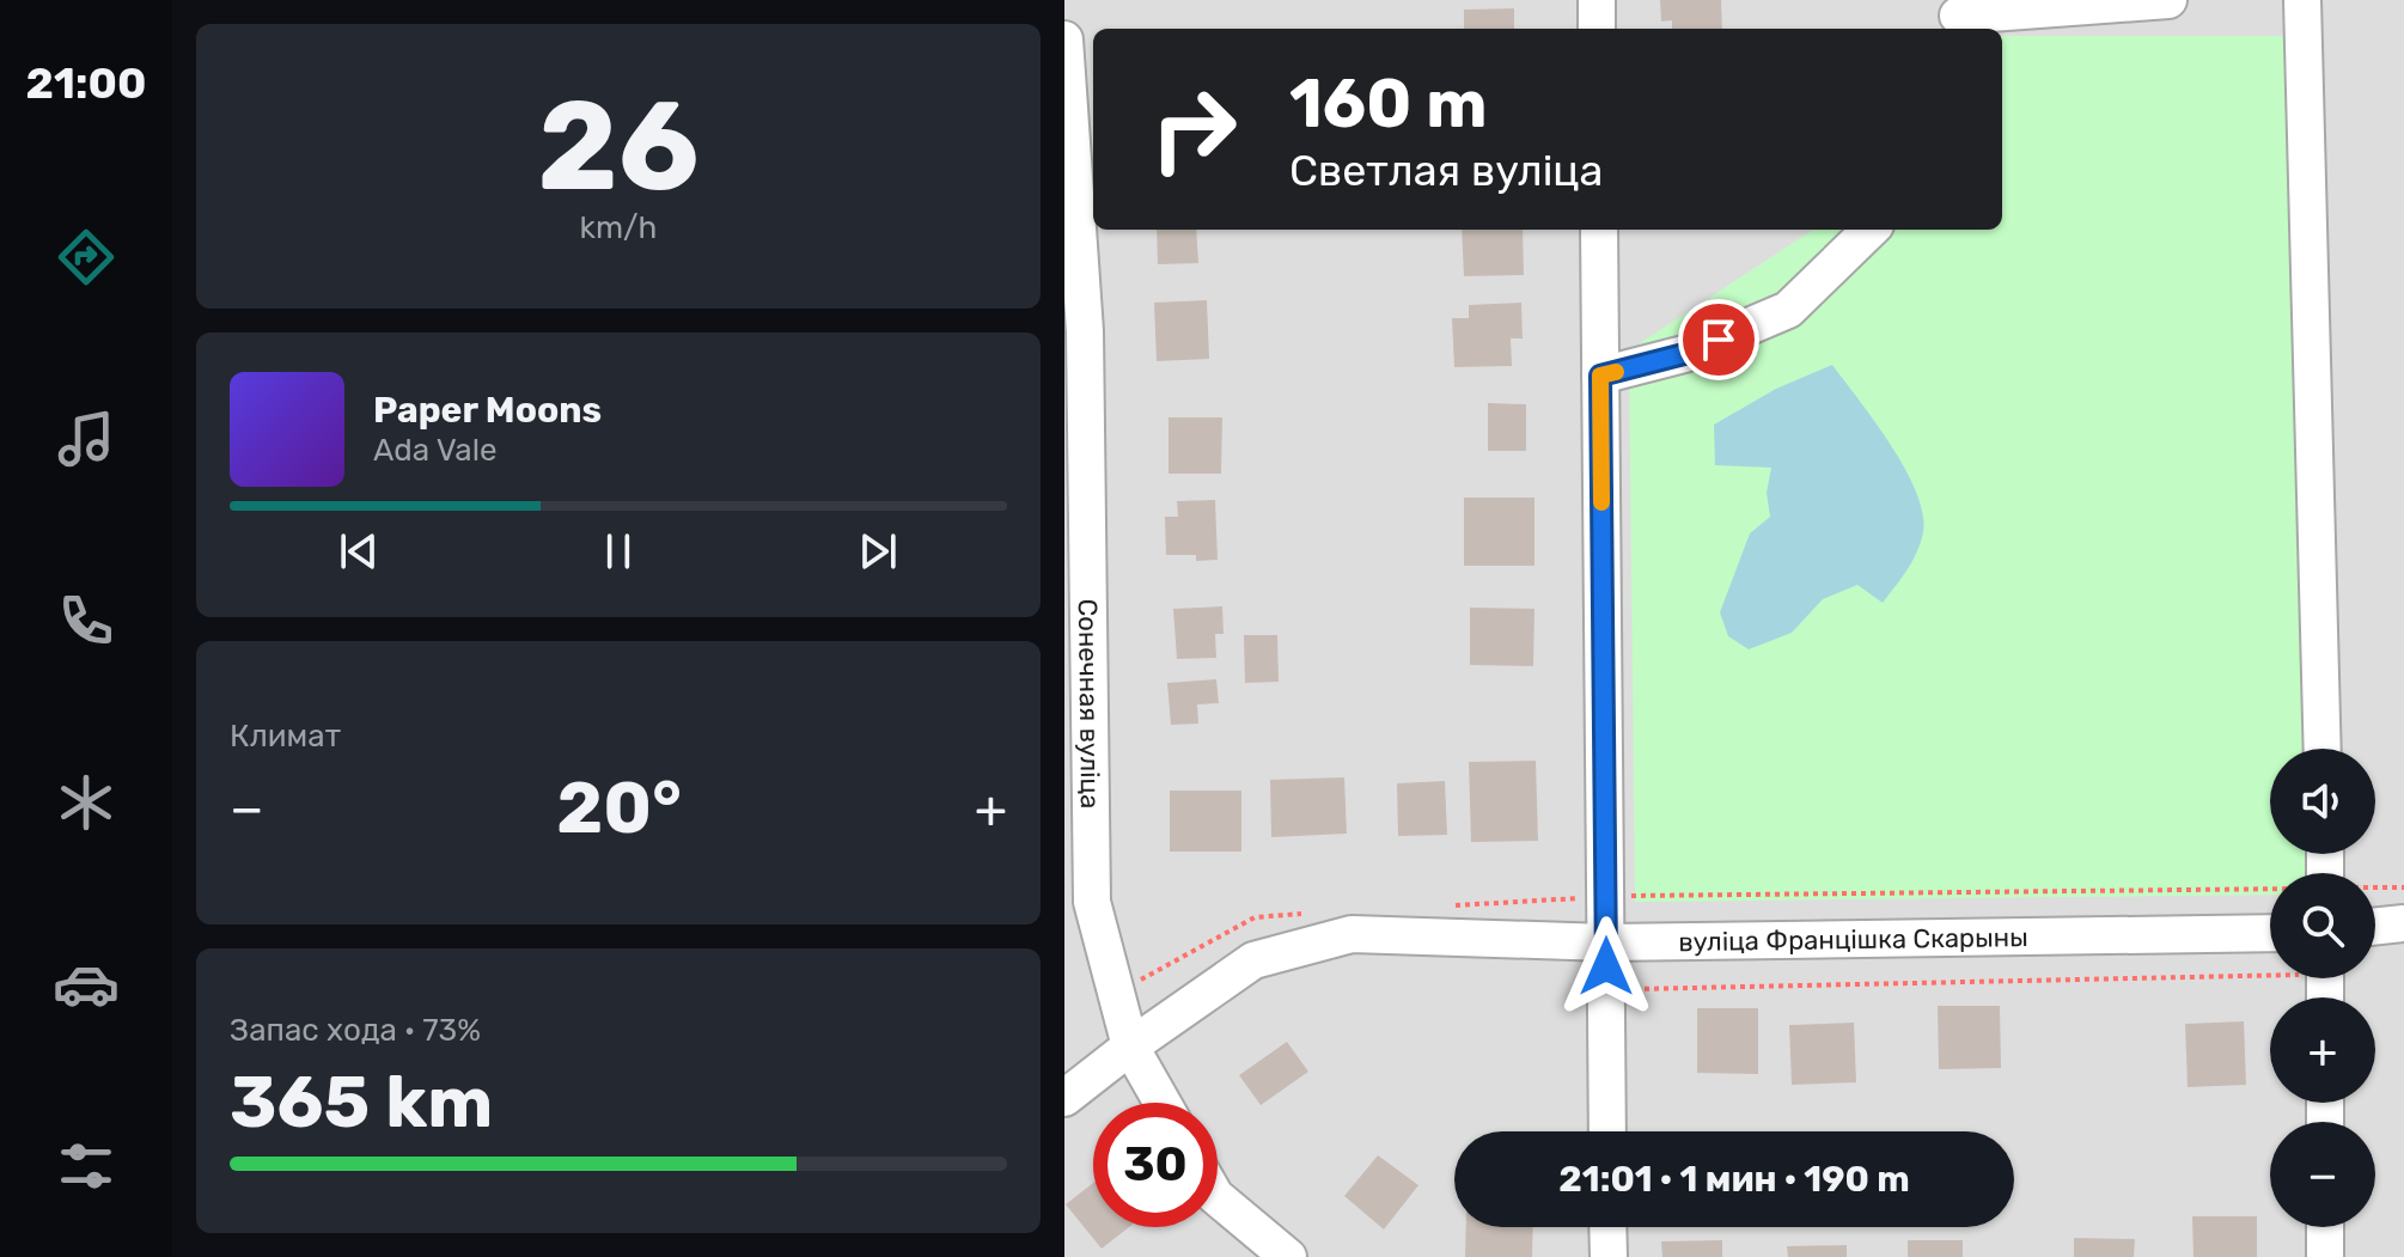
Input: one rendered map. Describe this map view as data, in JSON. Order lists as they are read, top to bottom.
{
  "streets": {
    "street": ["Сонечная вуліца", "вуліца Францішка Скарыны"]
  },
  "crossings": [
    ["Сонечная вуліца", "вуліца Францішка Скарыны"]
  ],
  "page": {
    "tabs": "21:00",
    "tile": [
      ["26", "km/h"],
      "Климат",
      ["Запас хода · 73%", "365 km"]
    ],
    "turn": ["160 m", "Светлая вуліца"],
    "song": ["Paper Moons", "Ada Vale"],
    "map_buttons": ["+", "−"],
    "heat": ["−", "20°", "+"],
    "limit": "30",
    "trip": "21:01 · 1 мин · 190 m"
  }
}
